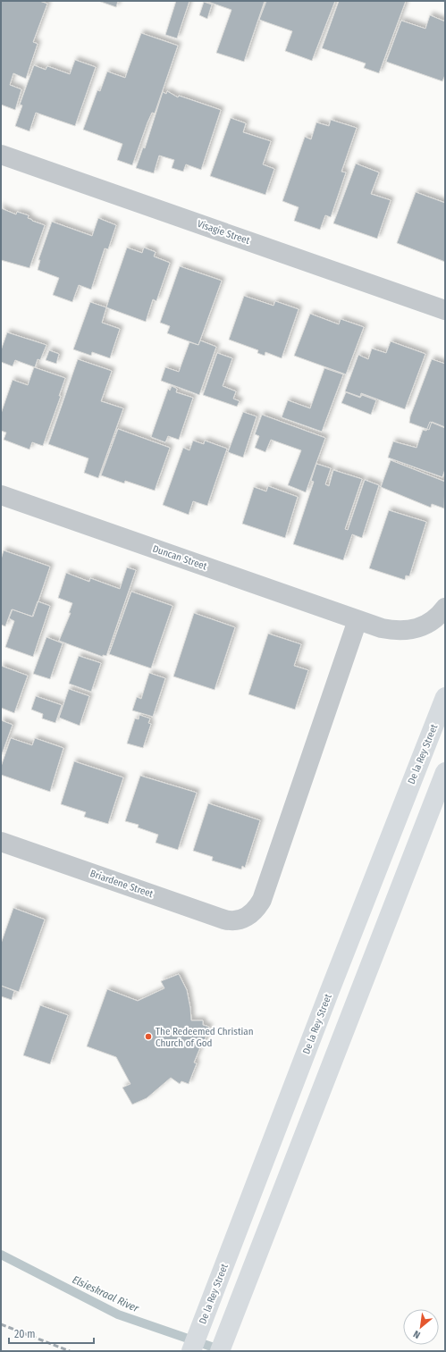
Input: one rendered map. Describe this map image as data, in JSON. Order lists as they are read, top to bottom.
{
  "streets": {
    "main road": ["De la Rey Street"],
    "street": ["Visagie Street", "Duncan Street", "Briardene Street"]
  },
  "crossings": [
    ["Duncan Street", "Briardene Street"]
  ],
  "water": ["Elsieskraal River"],
  "places": ["The Redeemed Christian Church of God"],
  "scale_bar": "20 m",
  "north": "bottom left"
}
